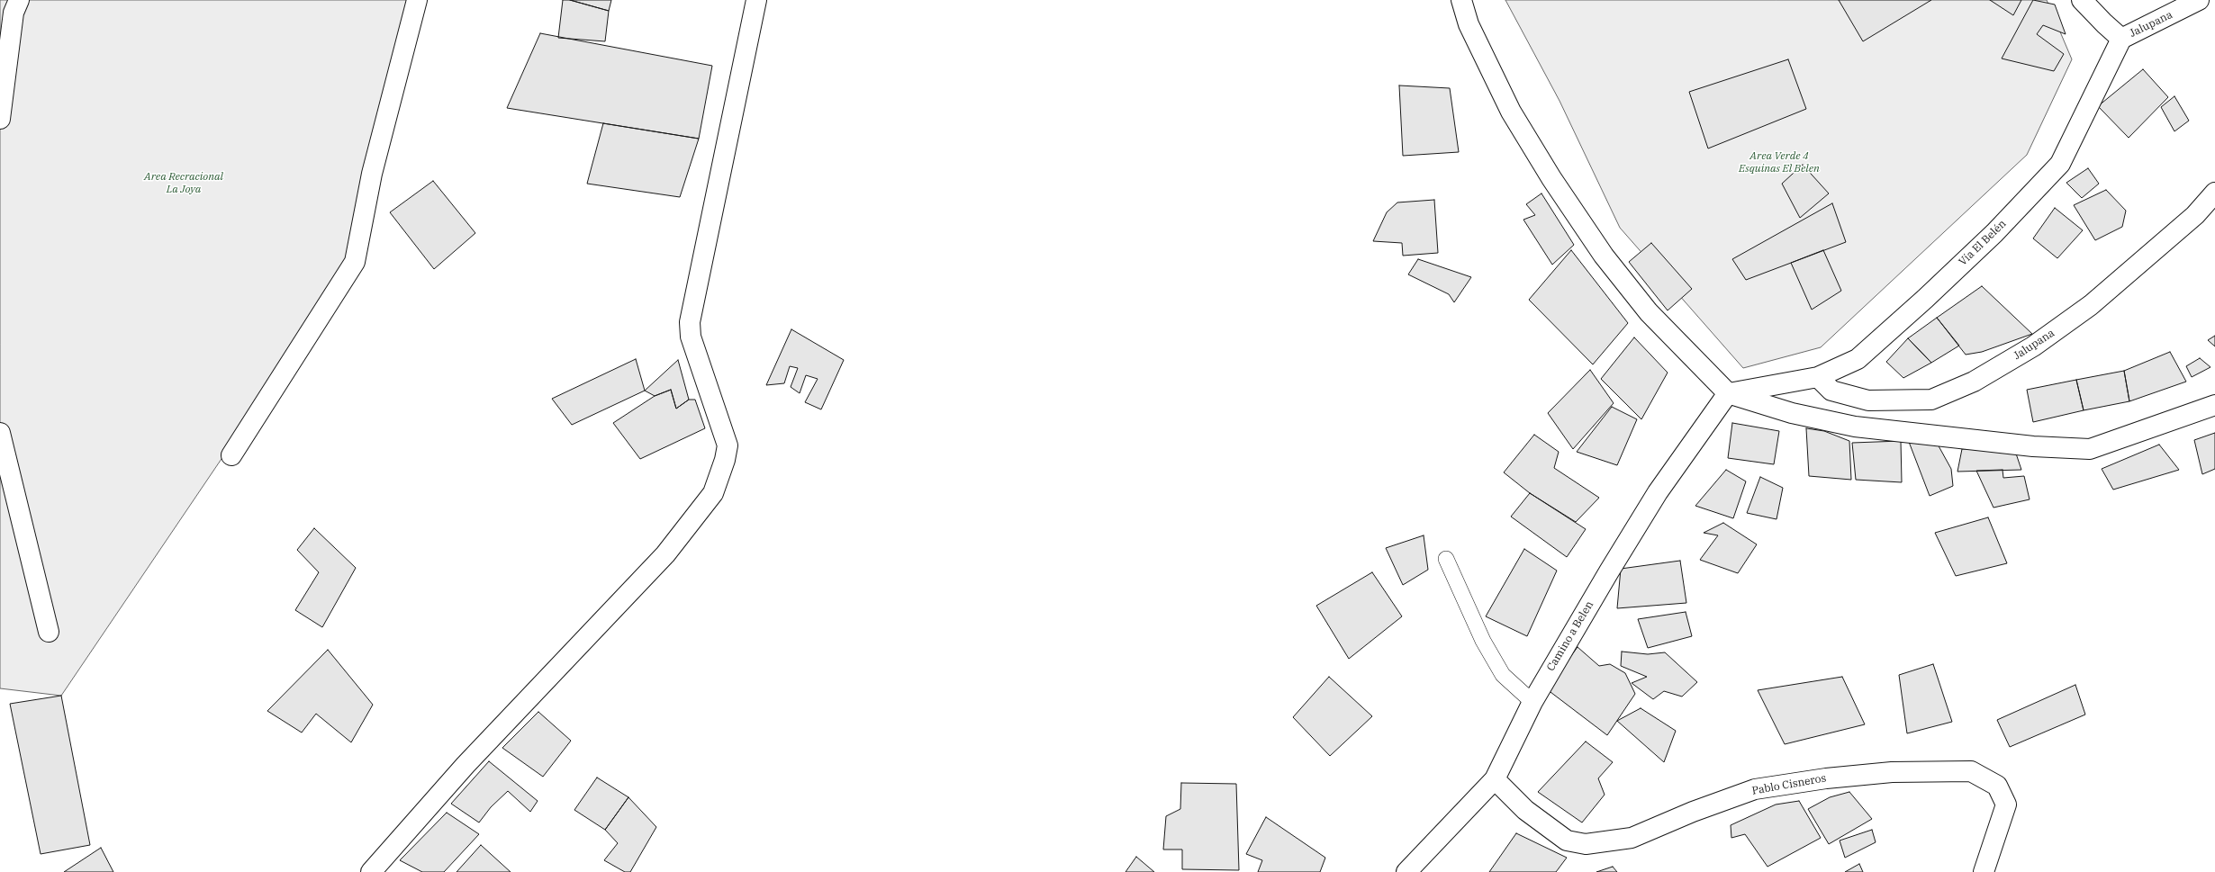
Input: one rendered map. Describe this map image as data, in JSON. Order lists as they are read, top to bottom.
{
  "streets": {
    "street": [
      "Jalupana",
      "Vía El Belén",
      "Camino a Belen",
      "Pablo Cisneros"
    ]
  },
  "crossings": [
    ["Jalupana", "Vía El Belén"],
    ["Vía El Belén", "Camino a Belen"],
    ["Camino a Belen", "Pablo Cisneros"]
  ],
  "parks": ["Area Verde 4 Esquinas El Belen", "Area Recracional La Joya"]
}
